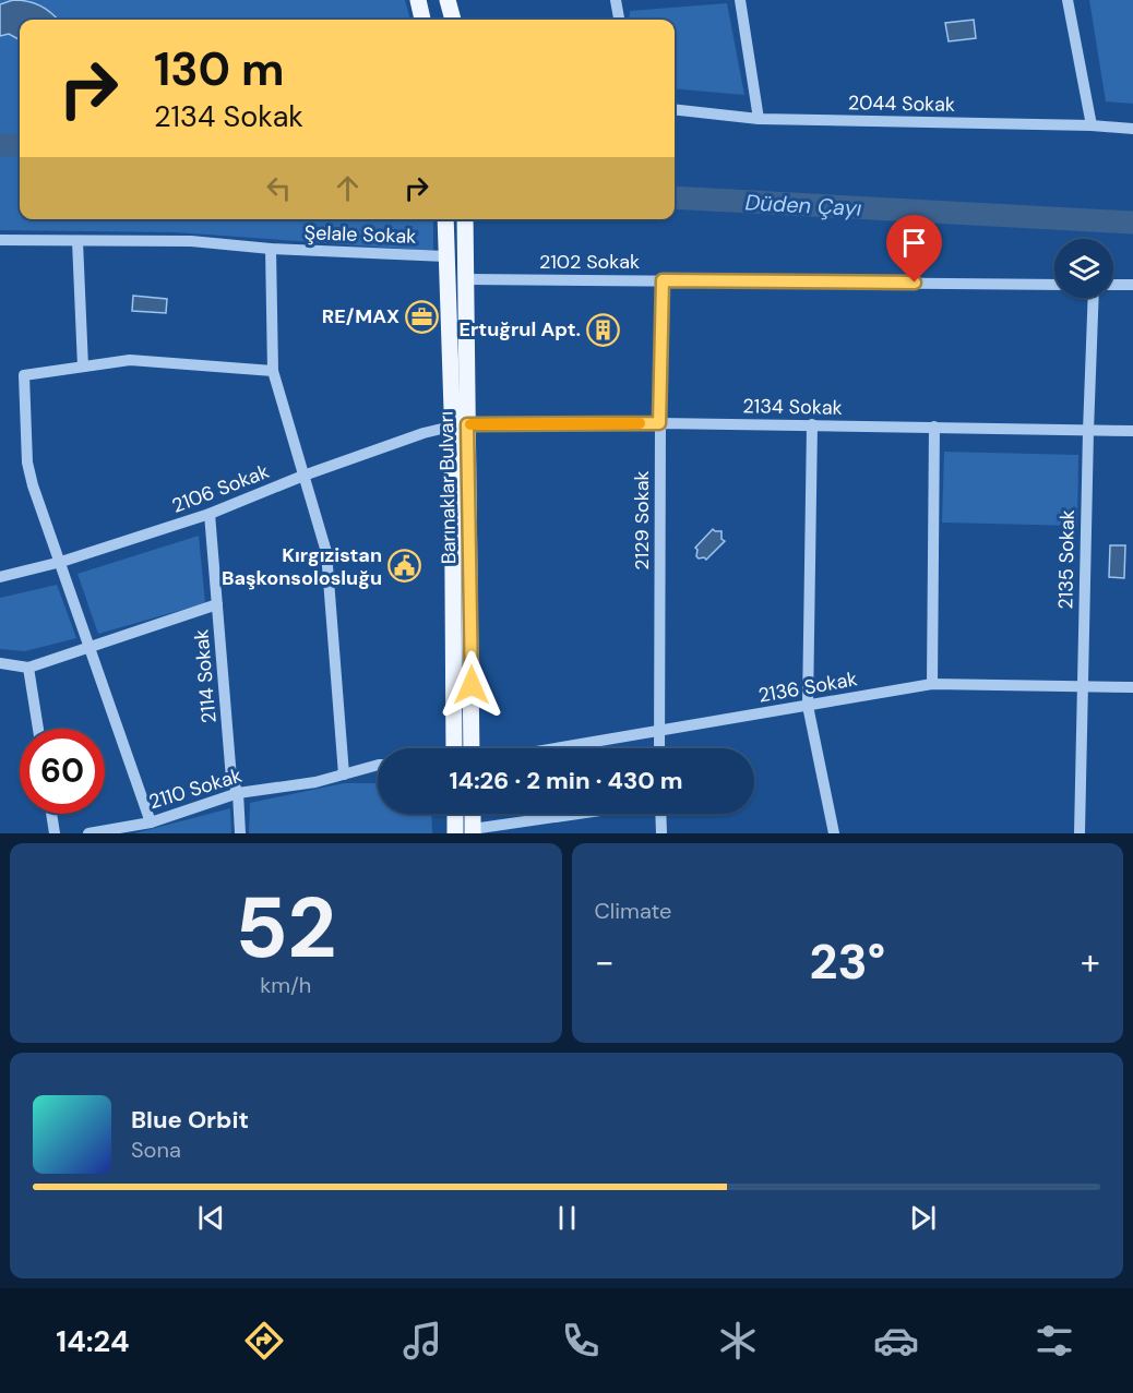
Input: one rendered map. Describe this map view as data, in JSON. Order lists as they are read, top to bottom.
{
  "streets": {
    "main road": ["Barınaklar Bulvarı"],
    "street": [
      "2044 Sokak",
      "Şelale Sokak",
      "2102 Sokak",
      "2134 Sokak",
      "2106 Sokak",
      "2129 Sokak",
      "2135 Sokak",
      "2114 Sokak",
      "2136 Sokak",
      "2110 Sokak"
    ]
  },
  "crossings": [
    ["2102 Sokak", "Barınaklar Bulvarı"],
    ["2102 Sokak", "2129 Sokak"],
    ["2134 Sokak", "Barınaklar Bulvarı"],
    ["2134 Sokak", "2106 Sokak"],
    ["2134 Sokak", "2129 Sokak"],
    ["2134 Sokak", "2135 Sokak"],
    ["Barınaklar Bulvarı", "2106 Sokak"],
    ["2106 Sokak", "2114 Sokak"],
    ["2129 Sokak", "2136 Sokak"],
    ["2135 Sokak", "2136 Sokak"],
    ["2114 Sokak", "2110 Sokak"]
  ],
  "water": ["Düden Çayı"],
  "places": {
    "office": ["RE/MAX"],
    "building": ["Ertuğrul Apt."],
    "public building": ["Kırgızistan Başkonsolosluğu"]
  },
  "page": {
    "turn": ["130 m", "2134 Sokak"],
    "limit": "60",
    "trip": "14:26 · 2 min · 430 m",
    "tile": [
      ["52", "km/h"],
      "Climate"
    ],
    "heat": ["−", "23°", "+"],
    "song": ["Blue Orbit", "Sona"],
    "tabs": "14:24"
  }
}
